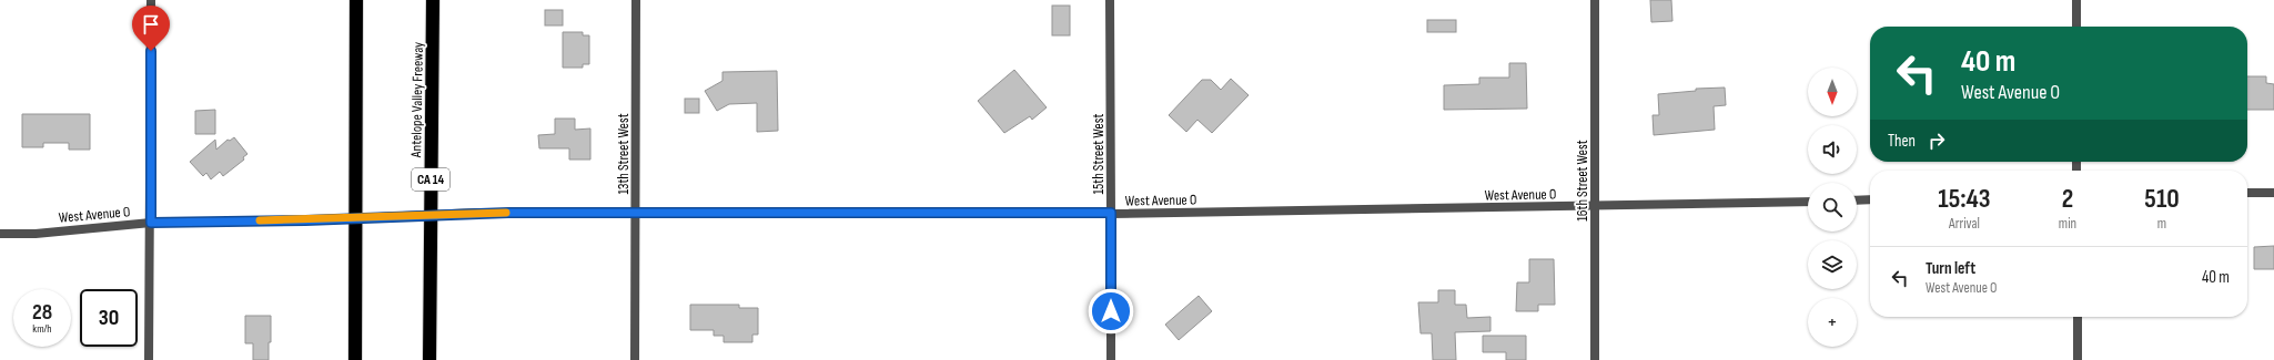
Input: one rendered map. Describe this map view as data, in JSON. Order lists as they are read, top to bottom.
{
  "streets": {
    "highway": ["Antelope Valley Freeway", "CA 14"],
    "street": [
      "13th Street West",
      "15th Street West",
      "16th Street West",
      "West Avenue O"
    ]
  },
  "crossings": [
    ["13th Street West", "West Avenue O"],
    ["15th Street West", "West Avenue O"],
    ["16th Street West", "West Avenue O"]
  ],
  "north": "bottom",
  "page": {
    "turn": ["40 m", "West Avenue O"],
    "map_buttons": "+",
    "then": "Then",
    "eta": [
      "15:43",
      "Arrival",
      "2",
      "min",
      "510",
      "m"
    ],
    "list": [
      {
        "name": "Turn left",
        "note": "West Avenue O",
        "value": "40 m"
      }
    ],
    "speed": "28 km/h",
    "limit": "30"
  }
}
